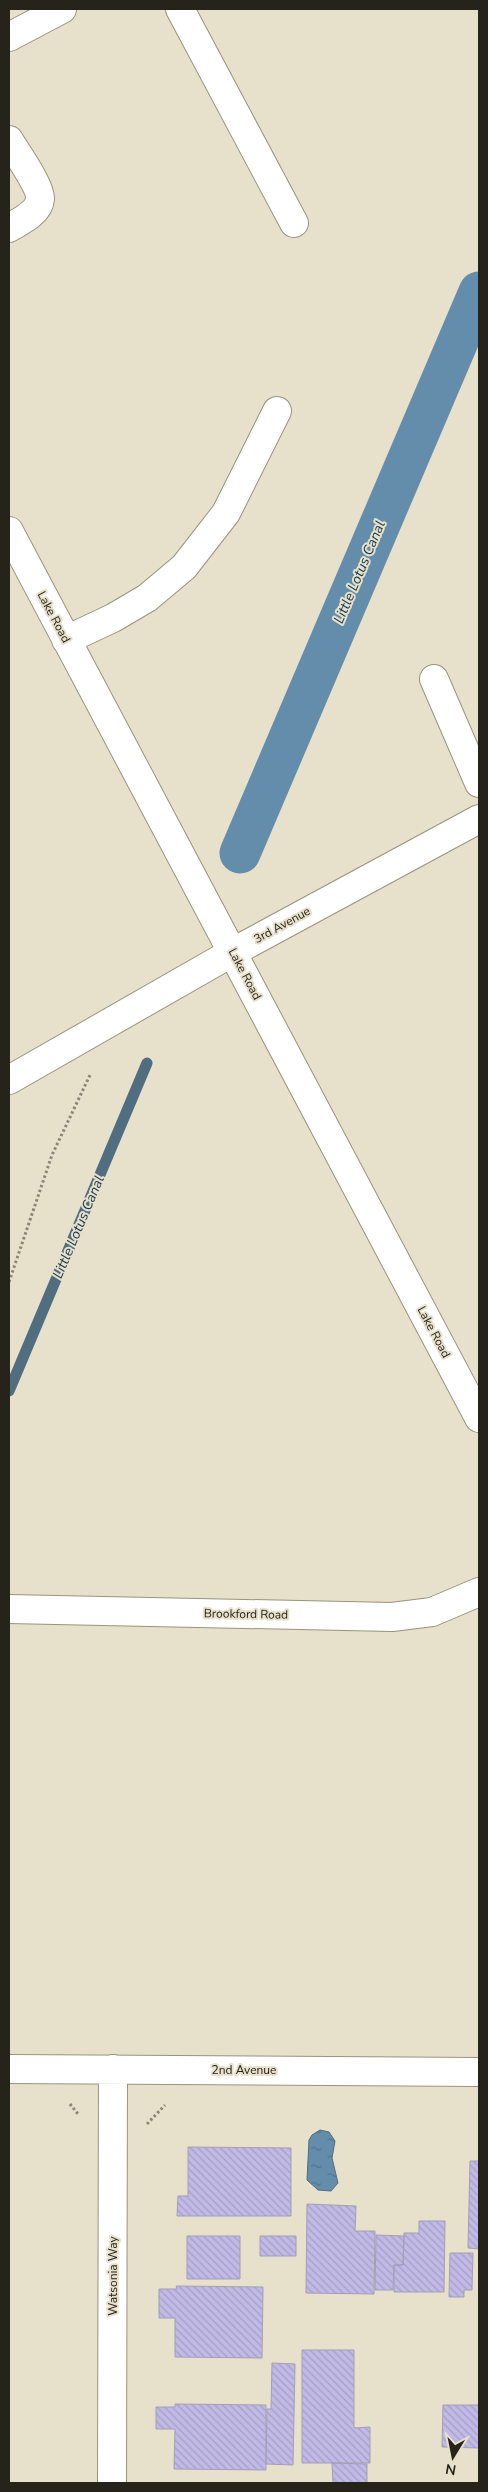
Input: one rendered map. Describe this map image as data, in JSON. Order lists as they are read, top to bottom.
{
  "streets": {
    "street": [
      "Lake Road",
      "3rd Avenue",
      "Brookford Road",
      "2nd Avenue",
      "Watsonia Way"
    ]
  },
  "crossings": [
    ["Lake Road", "3rd Avenue"],
    ["2nd Avenue", "Watsonia Way"]
  ],
  "water": ["Little Lotus Canal"],
  "north": "bottom"
}
